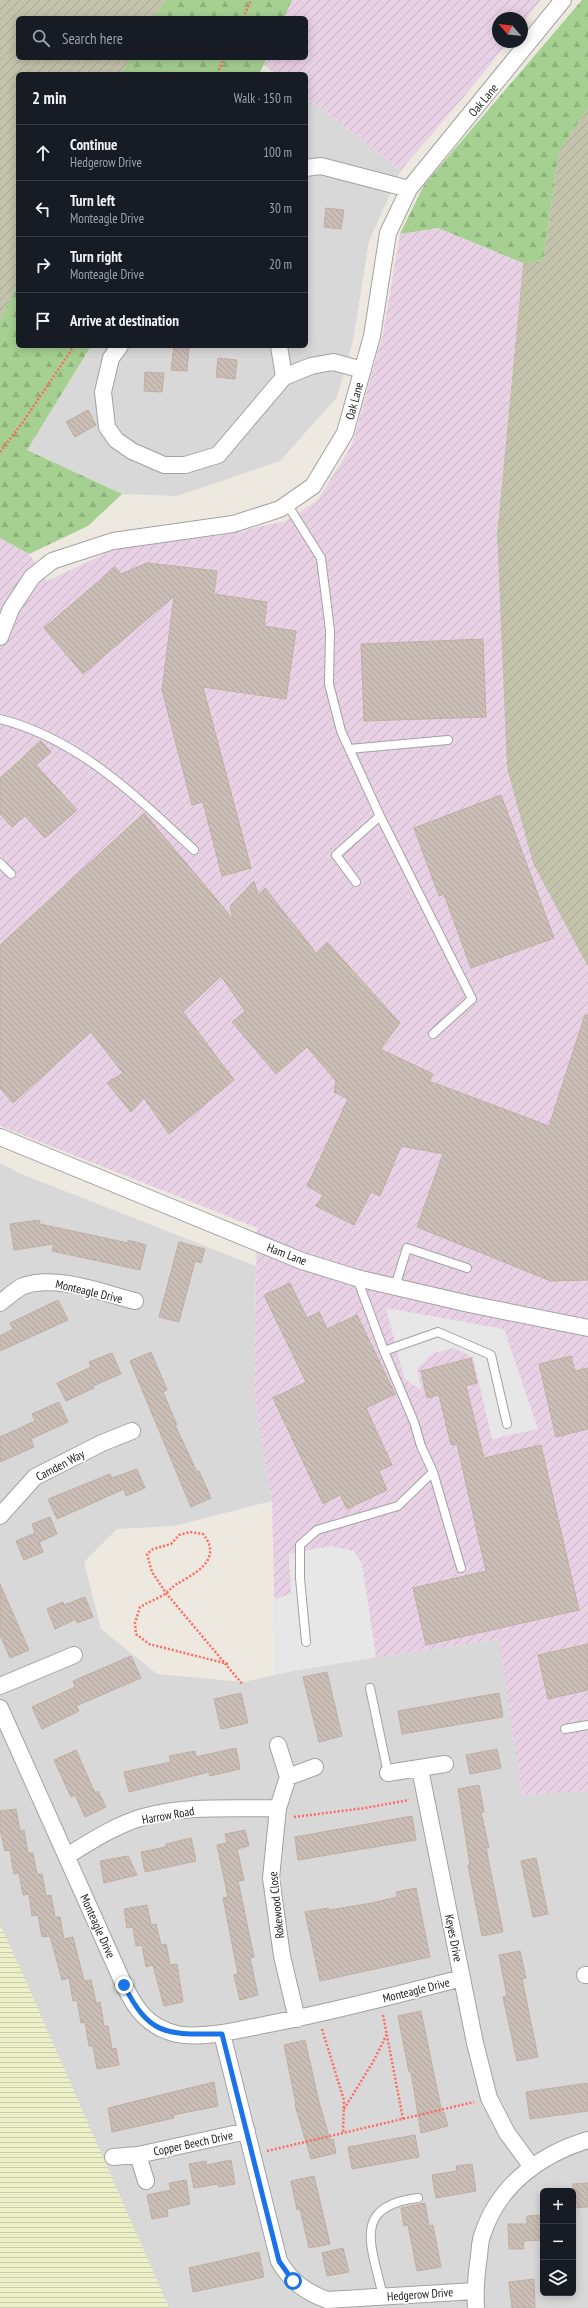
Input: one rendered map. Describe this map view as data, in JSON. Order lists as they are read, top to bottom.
{
  "streets": {
    "street": [
      "Oak Lane",
      "Ham Lane",
      "Monteagle Drive",
      "Camden Way",
      "Harrow Road",
      "Rokewood Close",
      "Keyes Drive",
      "Copper Beech Drive",
      "Hedgerow Drive"
    ]
  },
  "crossings": [
    ["Monteagle Drive", "Harrow Road"],
    ["Monteagle Drive", "Rokewood Close"],
    ["Monteagle Drive", "Keyes Drive"],
    ["Monteagle Drive", "Hedgerow Drive"],
    ["Harrow Road", "Rokewood Close"],
    ["Copper Beech Drive", "Hedgerow Drive"]
  ],
  "north": "top left",
  "page": {
    "search": "Search here",
    "heading": ["2 min", "Walk · 150 m"],
    "list": [
      ["Continue", "Hedgerow Drive", "100 m"],
      ["Turn left", "Monteagle Drive", "30 m"],
      ["Turn right", "Monteagle Drive", "20 m"],
      "Arrive at destination"
    ],
    "map_buttons": ["+", "−"]
  }
}
